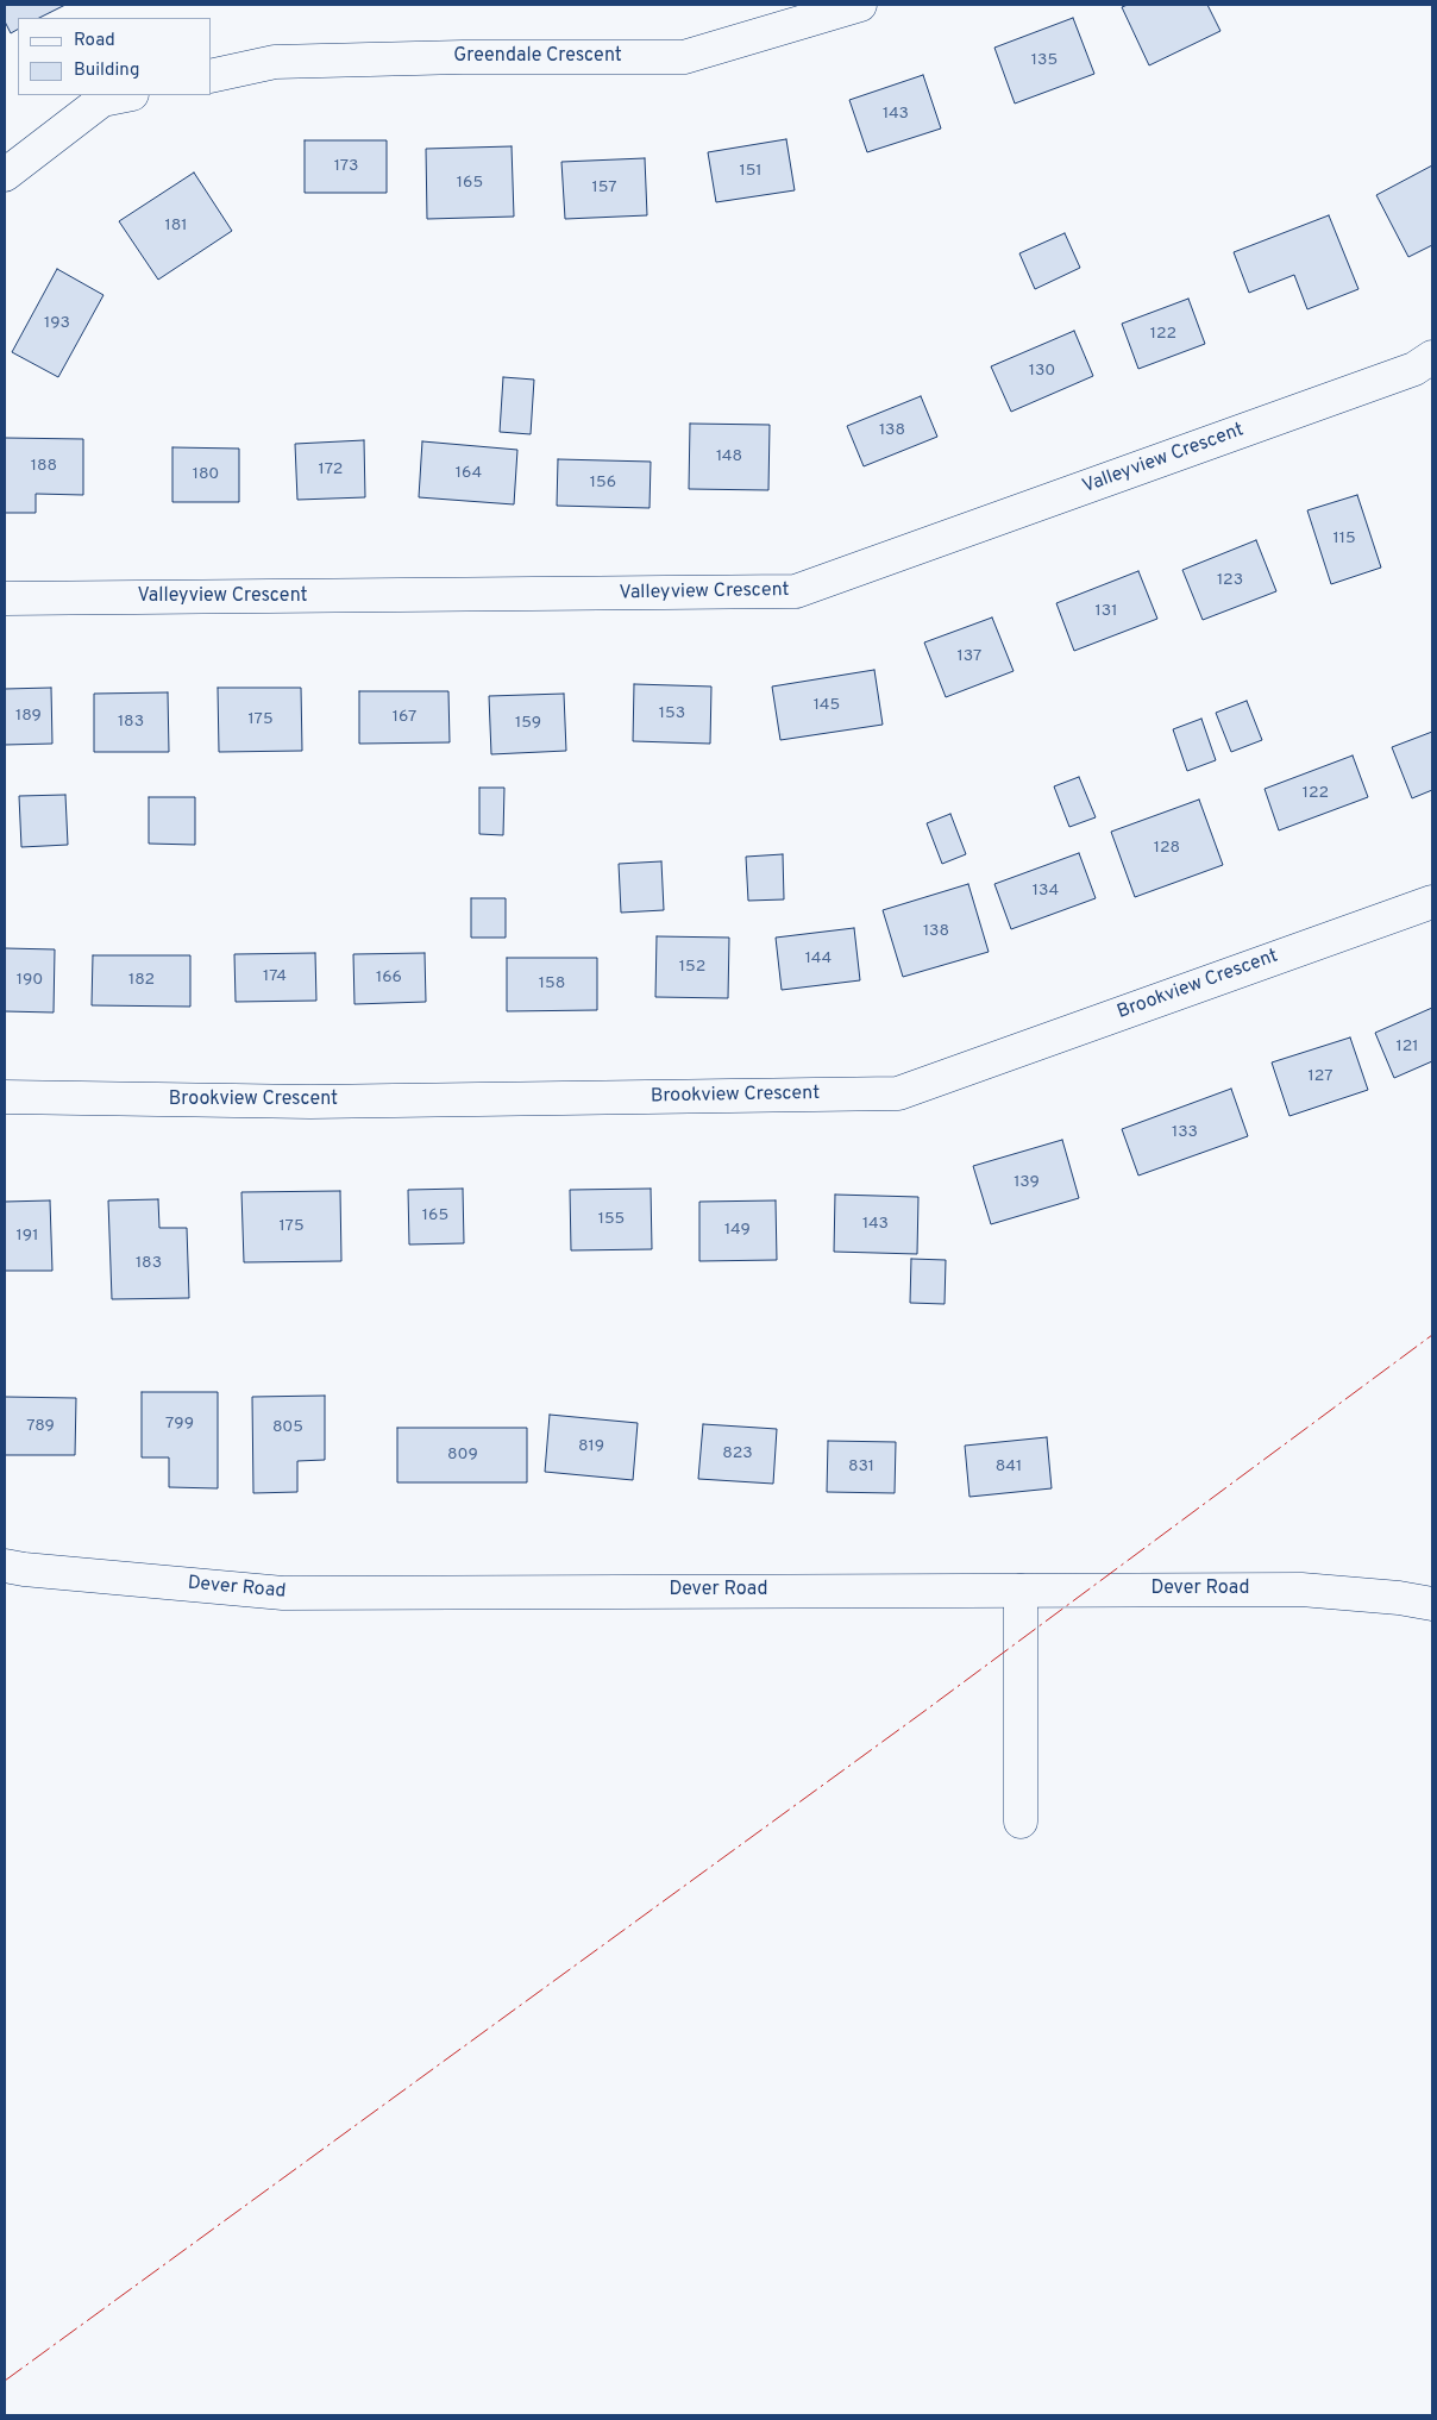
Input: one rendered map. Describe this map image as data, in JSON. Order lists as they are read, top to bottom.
{
  "streets": {
    "street": [
      "Greendale Crescent",
      "Valleyview Crescent",
      "Brookview Crescent",
      "Dever Road"
    ]
  },
  "house_numbers": [
    "135",
    "143",
    "173",
    "151",
    "165",
    "157",
    "181",
    "193",
    "122",
    "130",
    "138",
    "148",
    "188",
    "172",
    "164",
    "180",
    "156",
    "115",
    "123",
    "131",
    "137",
    "145",
    "153",
    "189",
    "167",
    "175",
    "183",
    "159",
    "122",
    "128",
    "134",
    "138",
    "144",
    "152",
    "174",
    "166",
    "190",
    "182",
    "158",
    "121",
    "127",
    "133",
    "139",
    "165",
    "155",
    "143",
    "175",
    "149",
    "191",
    "183",
    "799",
    "789",
    "805",
    "819",
    "823",
    "809",
    "831",
    "841"
  ],
  "legend": ["Road", "Building"]
}
